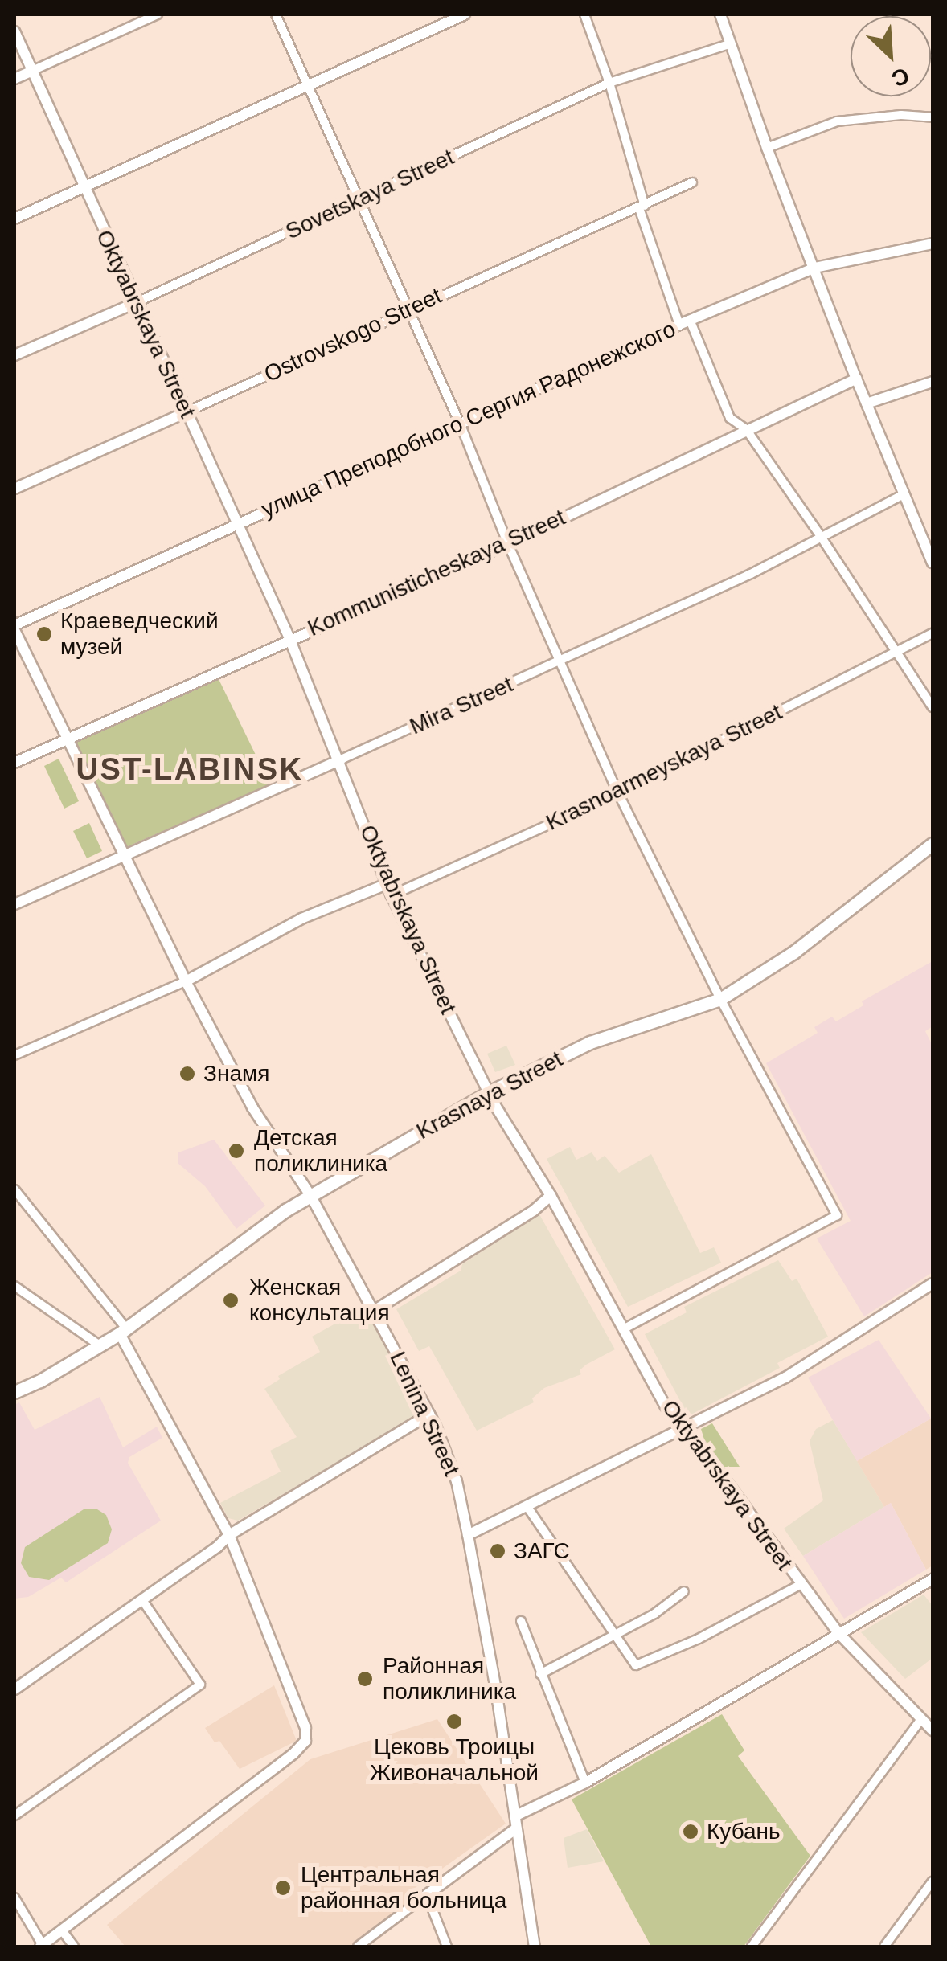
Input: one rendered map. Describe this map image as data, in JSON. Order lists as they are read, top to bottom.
{
  "streets": {
    "main road": ["Krasnaya Street"],
    "street": [
      "Sovetskaya Street",
      "Oktyabrskaya Street",
      "Ostrovskogo Street",
      "улица Преподобного Сергия Радонежского",
      "Kommunisticheskaya Street",
      "Mira Street",
      "Krasnoarmeyskaya Street",
      "Lenina Street"
    ]
  },
  "crossings": [
    ["Sovetskaya Street", "Oktyabrskaya Street"],
    ["Oktyabrskaya Street", "Ostrovskogo Street"],
    ["Oktyabrskaya Street", "улица Преподобного Сергия Радонежского"],
    ["Oktyabrskaya Street", "Kommunisticheskaya Street"],
    ["Oktyabrskaya Street", "Mira Street"],
    ["Oktyabrskaya Street", "Krasnoarmeyskaya Street"],
    ["Oktyabrskaya Street", "Krasnaya Street"],
    ["улица Преподобного Сергия Радонежского", "Lenina Street"],
    ["Kommunisticheskaya Street", "Lenina Street"],
    ["Mira Street", "Lenina Street"],
    ["Krasnoarmeyskaya Street", "Lenina Street"],
    ["Krasnaya Street", "Lenina Street"]
  ],
  "districts": ["UST-LABINSK"],
  "places": [
    "Краеведческий музей",
    "Знамя",
    "Детская поликлиника",
    "Женская консультация",
    "ЗАГС",
    "Районная поликлиника",
    "Цековь Троицы Живоначальной",
    "Кубань",
    "Центральная районная больница"
  ],
  "north": "bottom right"
}
